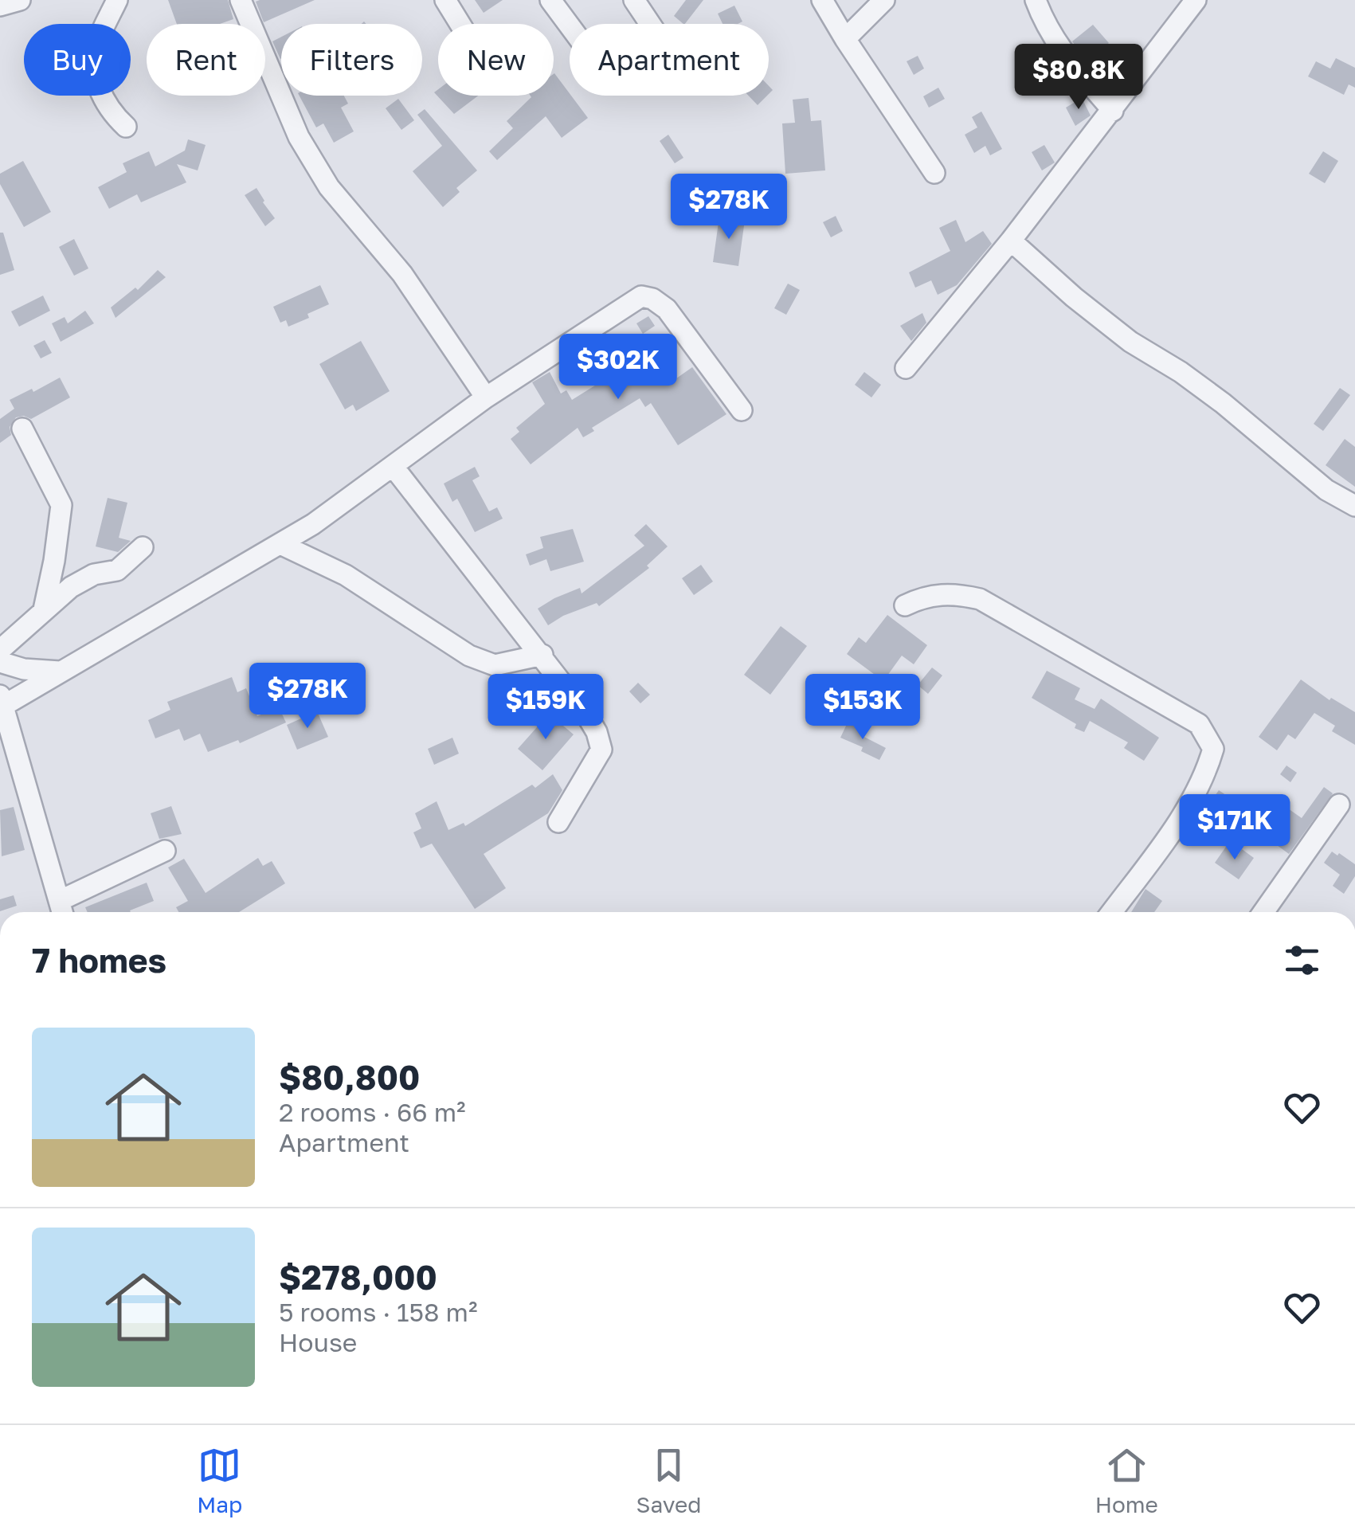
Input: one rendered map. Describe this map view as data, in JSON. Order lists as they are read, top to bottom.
{
  "page": {
    "chip": [
      "Buy",
      "Rent",
      "Filters",
      "New",
      "Apartment"
    ],
    "price": [
      "$80.8K",
      "$278K",
      "$302K",
      "$278K",
      "$159K",
      "$153K",
      "$171K"
    ],
    "heading": "7 homes",
    "list": [
      {
        "name": "$80,800",
        "note": "2 rooms · 66 m² · Apartment"
      },
      {
        "name": "$278,000",
        "note": "5 rooms · 158 m² · House"
      }
    ],
    "tabs": ["Map", "Saved", "Home"]
  }
}
